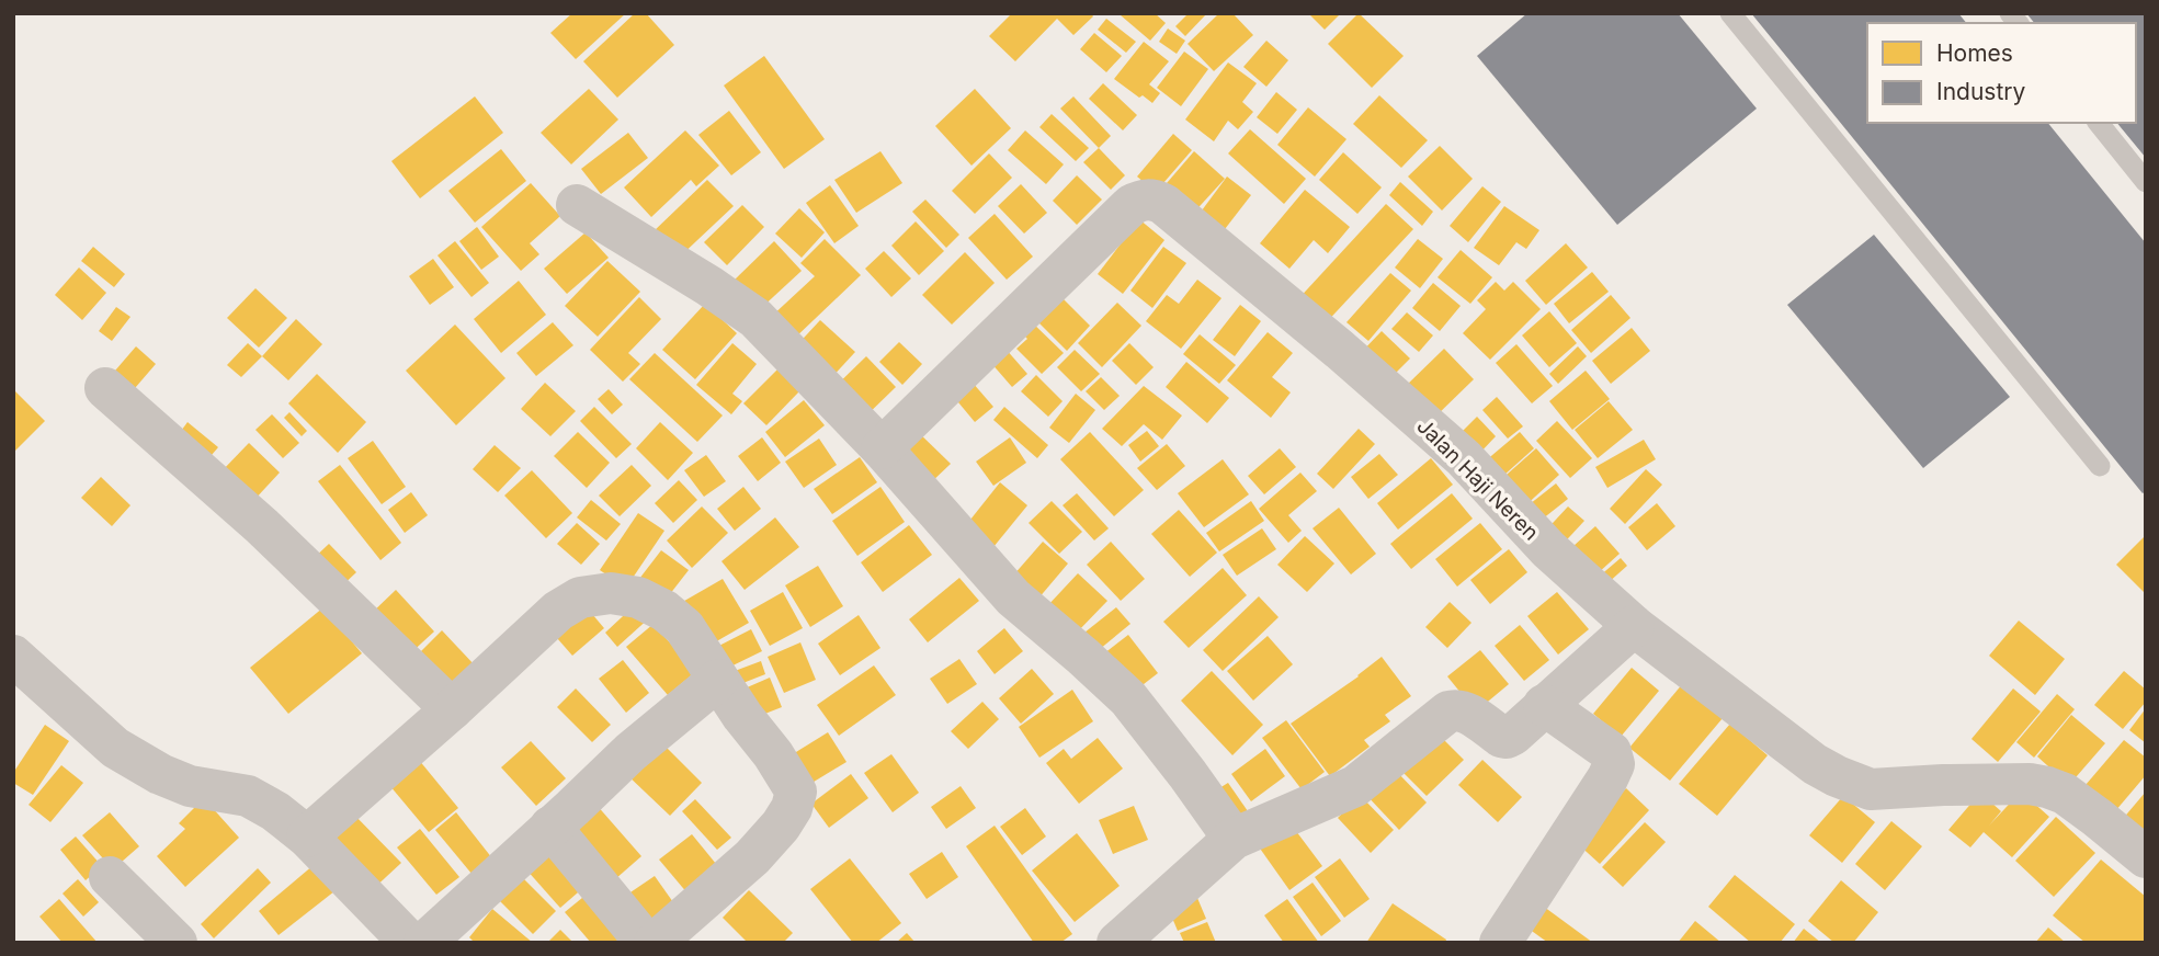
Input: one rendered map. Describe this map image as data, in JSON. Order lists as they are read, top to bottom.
{
  "streets": {
    "street": ["Jalan Haji Neren"]
  },
  "legend": ["Homes", "Industry"]
}
